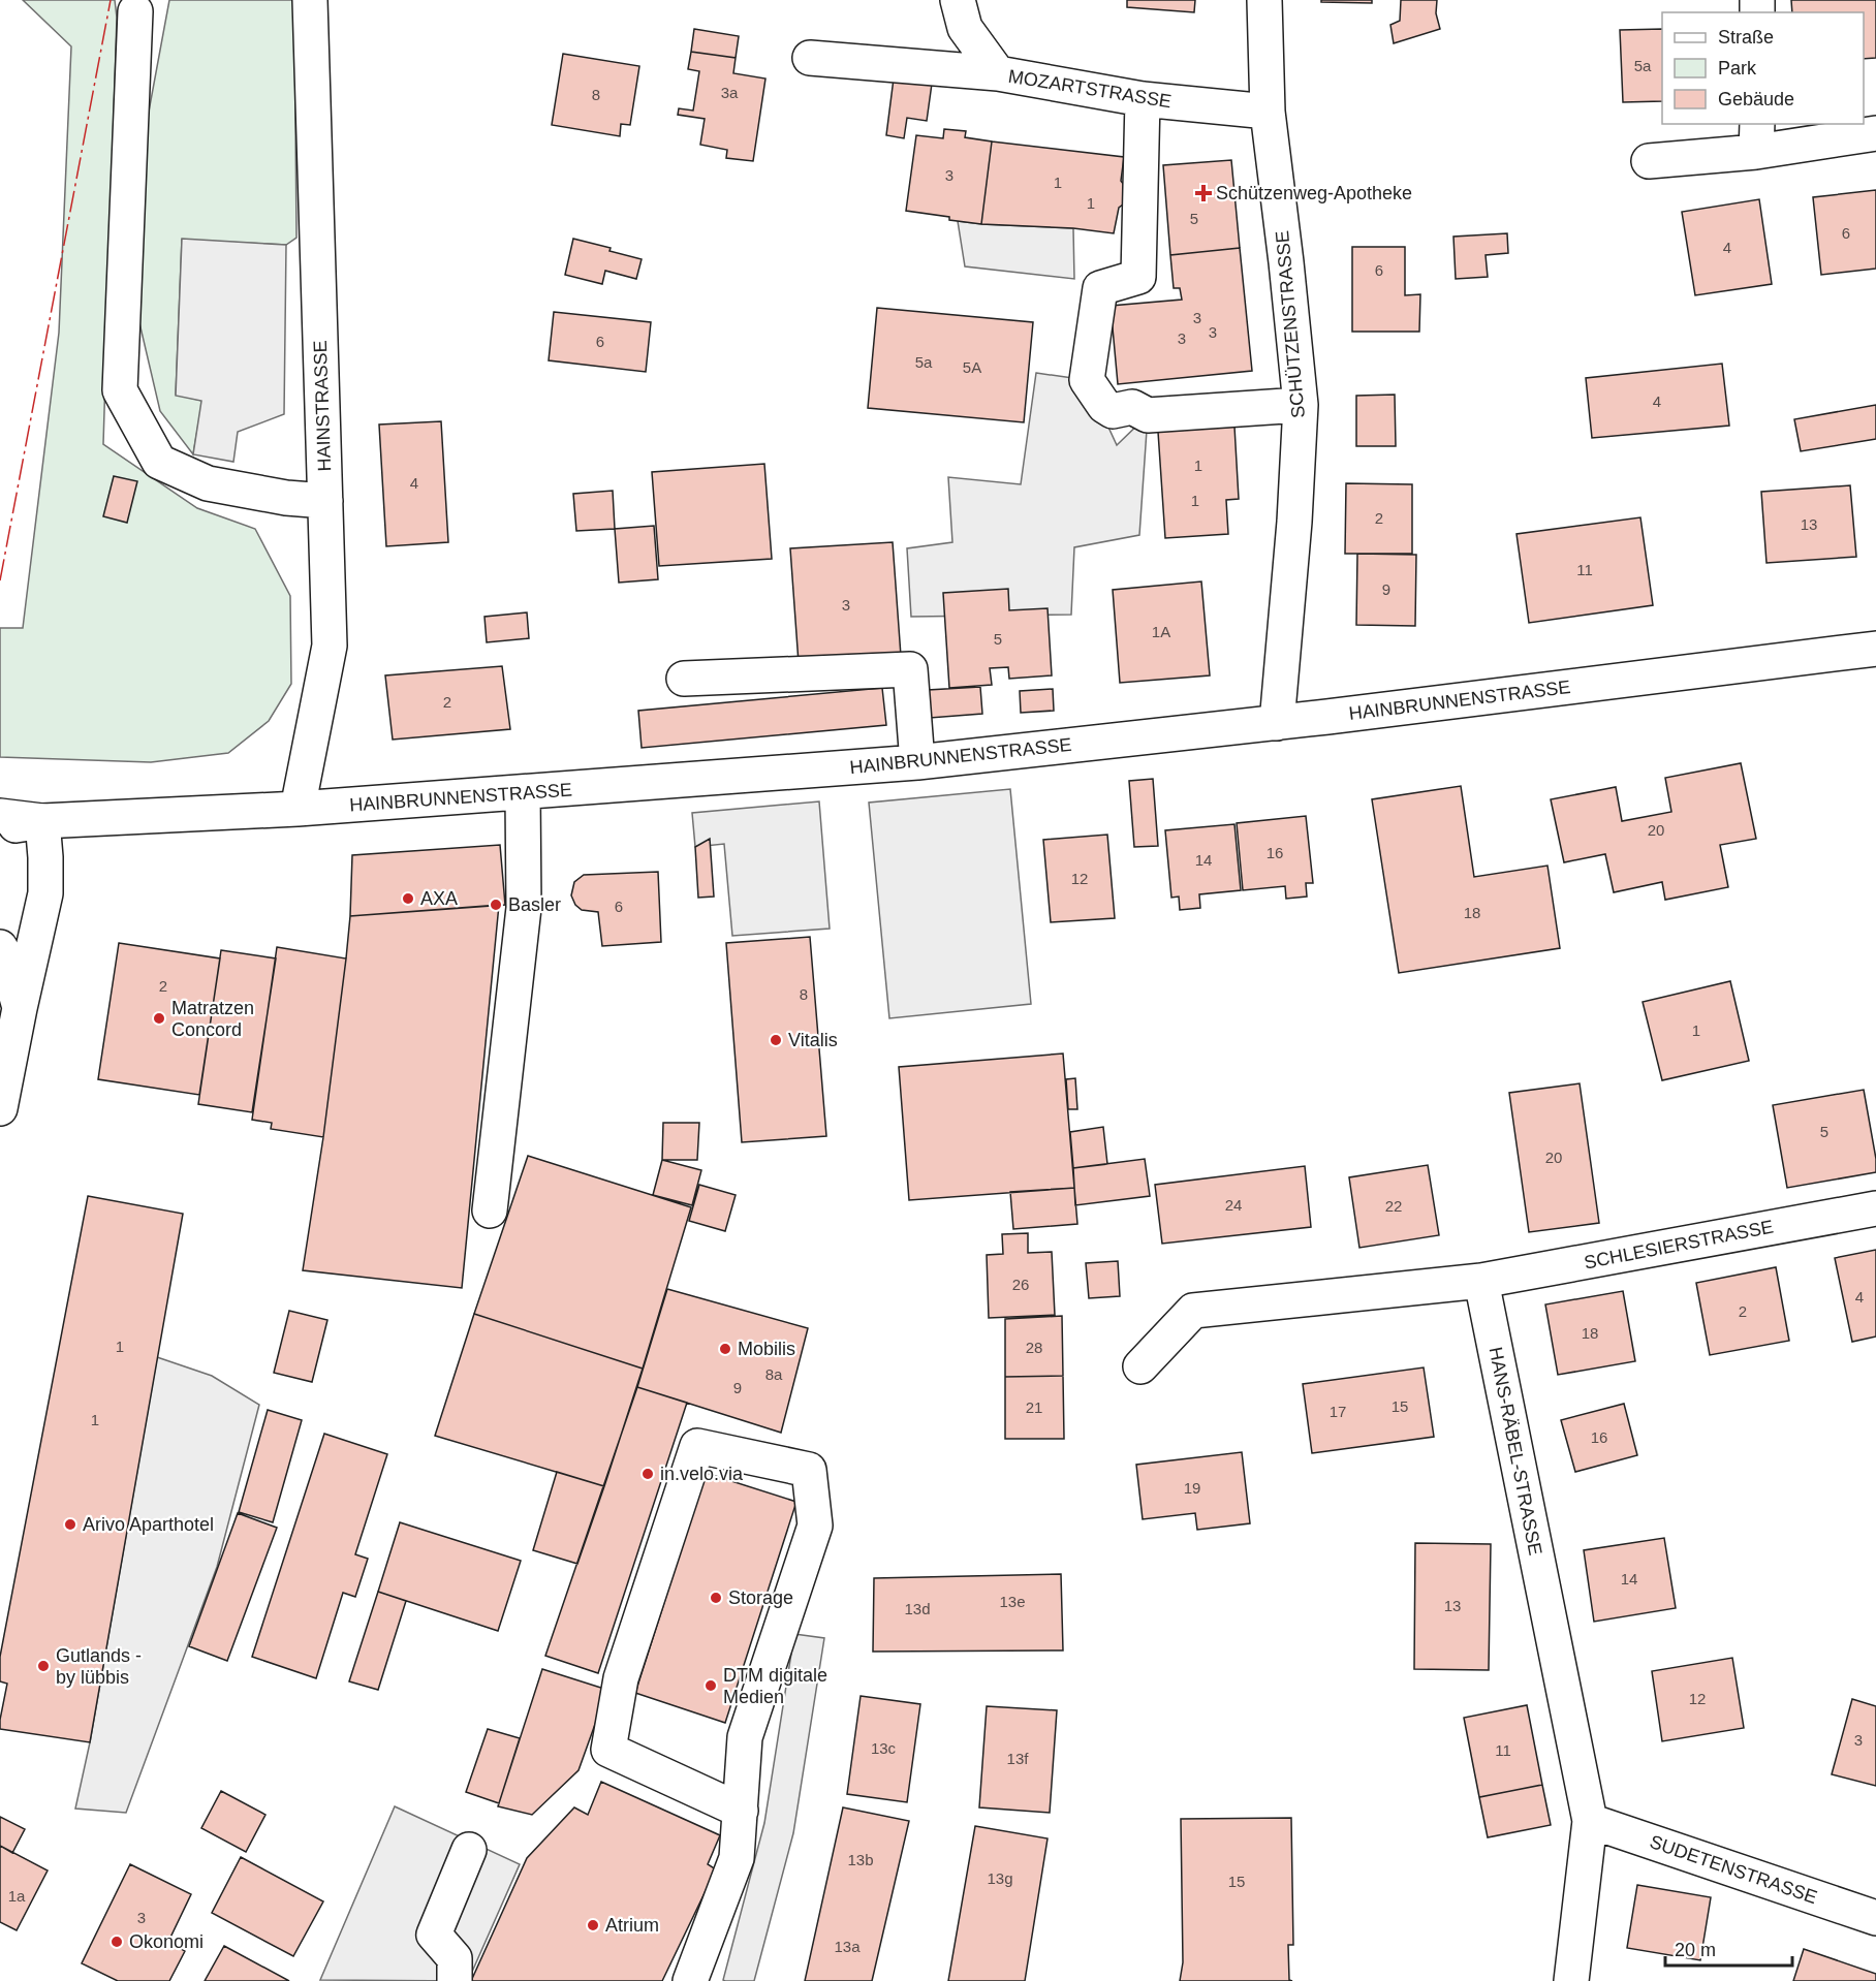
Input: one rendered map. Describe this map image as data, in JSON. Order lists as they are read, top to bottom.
{
  "streets": {
    "street": [
      "MOZARTSTRASSE",
      "SCHÜTZENSTRASSE",
      "HAINSTRASSE",
      "HAINBRUNNENSTRASSE",
      "SCHLESIERSTRASSE",
      "HANS-RÄBEL-STRASSE",
      "SUDETENSTRASSE"
    ]
  },
  "crossings": [
    ["MOZARTSTRASSE", "SCHÜTZENSTRASSE"],
    ["SCHÜTZENSTRASSE", "HAINBRUNNENSTRASSE"],
    ["HAINSTRASSE", "HAINBRUNNENSTRASSE"],
    ["SCHLESIERSTRASSE", "HANS-RÄBEL-STRASSE"],
    ["HANS-RÄBEL-STRASSE", "SUDETENSTRASSE"]
  ],
  "places": {
    "health": ["Schützenweg-Apotheke"],
    "other": [
      "AXA",
      "Basler",
      "Matratzen Concord",
      "Vitalis",
      "Mobilis",
      "in.velo.via",
      "Arivo Aparthotel",
      "Storage",
      "Gutlands - by lübbis",
      "DTM digitale Medien",
      "Atrium",
      "Okonomi"
    ]
  },
  "house_numbers": [
    "5a",
    "3a",
    "8",
    "3",
    "1",
    "1",
    "5",
    "6",
    "4",
    "6",
    "3",
    "3",
    "3",
    "6",
    "5a",
    "5A",
    "4",
    "1",
    "4",
    "1",
    "2",
    "13",
    "11",
    "9",
    "3",
    "1A",
    "5",
    "2",
    "20",
    "16",
    "14",
    "12",
    "6",
    "18",
    "2",
    "8",
    "1",
    "5",
    "20",
    "24",
    "22",
    "26",
    "4",
    "2",
    "18",
    "1",
    "28",
    "8a",
    "9",
    "15",
    "21",
    "17",
    "1",
    "16",
    "19",
    "14",
    "13e",
    "13",
    "13d",
    "12",
    "3",
    "13c",
    "11",
    "13f",
    "13b",
    "13g",
    "15",
    "1a",
    "3",
    "13a"
  ],
  "legend": ["Straße", "Park", "Gebäude"],
  "scale_bar": "20 m"
}
